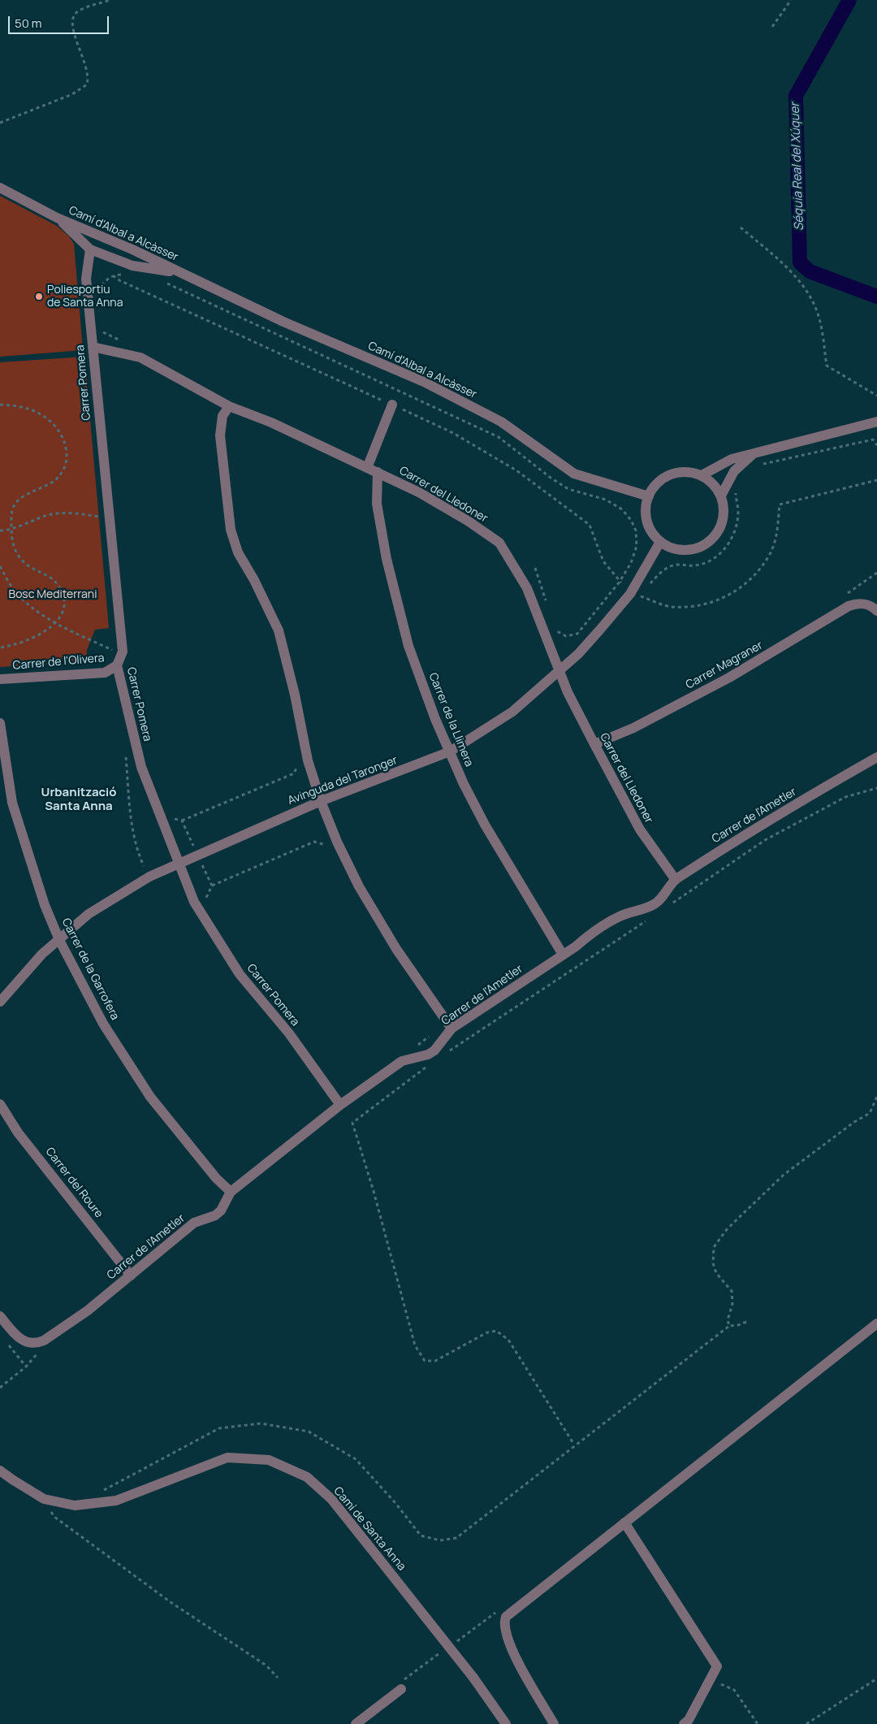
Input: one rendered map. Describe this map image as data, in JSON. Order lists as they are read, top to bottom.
{
  "streets": {
    "street": [
      "Camí d'Albal a Alcàsser",
      "Carrer Pomera",
      "Carrer del Lledoner",
      "Carrer de l'Olivera",
      "Carrer Magraner",
      "Carrer de la Llimera",
      "Avinguda del Taronger",
      "Carrer de l'Ametler",
      "Carrer de la Garrofera",
      "Carrer del Roure",
      "Camí de Santa Anna"
    ]
  },
  "crossings": [
    ["Camí d'Albal a Alcàsser", "Carrer Pomera"],
    ["Camí d'Albal a Alcàsser", "Avinguda del Taronger"],
    ["Carrer Pomera", "Carrer del Lledoner"],
    ["Carrer Pomera", "Carrer de l'Olivera"],
    ["Carrer Pomera", "Avinguda del Taronger"],
    ["Carrer Pomera", "Carrer de l'Ametler"],
    ["Carrer del Lledoner", "Carrer Magraner"],
    ["Carrer del Lledoner", "Carrer de la Llimera"],
    ["Carrer del Lledoner", "Avinguda del Taronger"],
    ["Carrer del Lledoner", "Carrer de l'Ametler"],
    ["Carrer de la Llimera", "Avinguda del Taronger"],
    ["Carrer de la Llimera", "Carrer de l'Ametler"],
    ["Avinguda del Taronger", "Carrer de la Garrofera"],
    ["Carrer de l'Ametler", "Carrer de la Garrofera"],
    ["Carrer de l'Ametler", "Carrer del Roure"]
  ],
  "districts": ["Urbanització Santa Anna"],
  "water": ["Séquia Real del Xúquer"],
  "parks": ["Bosc Mediterrani"],
  "places": ["Poliesportiu de Santa Anna"],
  "scale_bar": "50 m"
}
